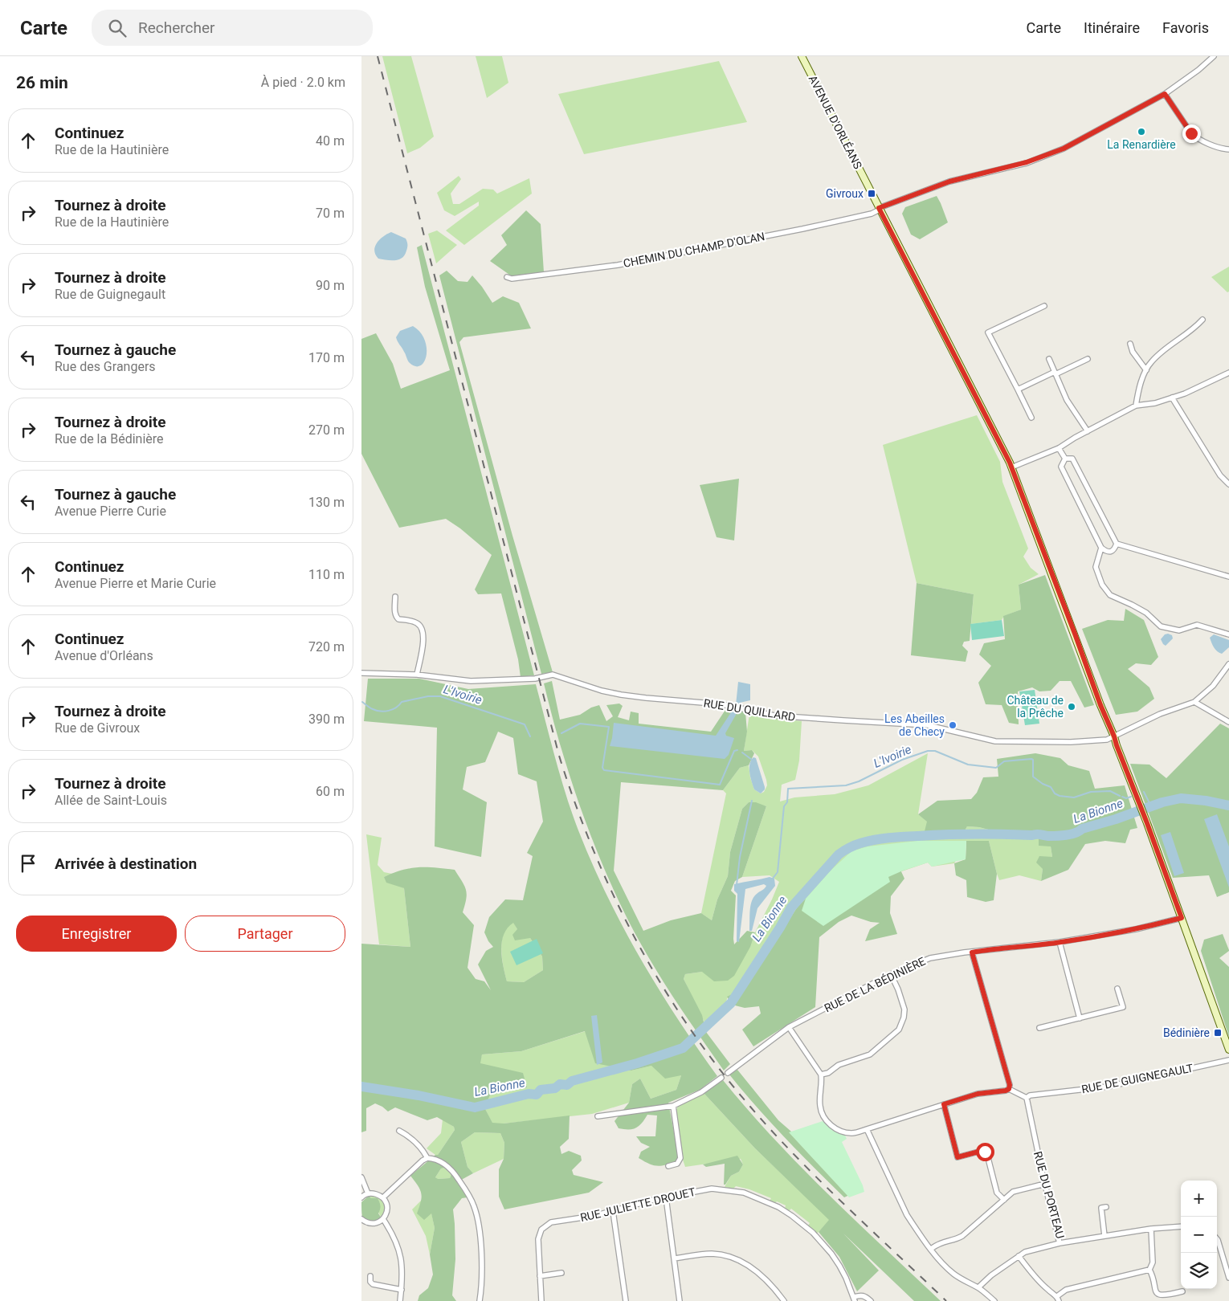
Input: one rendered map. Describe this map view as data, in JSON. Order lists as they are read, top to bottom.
{
  "streets": {
    "main road": ["AVENUE D'ORLÉANS"],
    "street": [
      "CHEMIN DU CHAMP D'OLAN",
      "RUE DU QUILLARD",
      "RUE DE LA BÉDINIÈRE",
      "RUE DE GUIGNEGAULT",
      "RUE DU PORTEAU",
      "RUE JULIETTE DROUET"
    ]
  },
  "crossings": [
    ["AVENUE D'ORLÉANS", "CHEMIN DU CHAMP D'OLAN"],
    ["AVENUE D'ORLÉANS", "RUE DU QUILLARD"],
    ["AVENUE D'ORLÉANS", "RUE DE LA BÉDINIÈRE"],
    ["RUE DE GUIGNEGAULT", "RUE DU PORTEAU"]
  ],
  "water": ["L'Ivoirie", "La Bionne"],
  "places": {
    "other": ["La Renardière", "Château de la Prêche", "Les Abeilles de Checy"],
    "transit": ["Givroux", "Bédinière"]
  },
  "page": {
    "header": "Carte",
    "search": "Rechercher",
    "nav": ["Carte", "Itinéraire", "Favoris"],
    "heading": ["26 min", "À pied · 2.0 km"],
    "list": [
      ["Continuez", "Rue de la Hautinière", "40 m"],
      ["Tournez à droite", "Rue de la Hautinière", "70 m"],
      ["Tournez à droite", "Rue de Guignegault", "90 m"],
      ["Tournez à gauche", "Rue des Grangers", "170 m"],
      ["Tournez à droite", "Rue de la Bédinière", "270 m"],
      ["Tournez à gauche", "Avenue Pierre Curie", "130 m"],
      ["Continuez", "Avenue Pierre et Marie Curie", "110 m"],
      ["Continuez", "Avenue d'Orléans", "720 m"],
      ["Tournez à droite", "Rue de Givroux", "390 m"],
      ["Tournez à droite", "Allée de Saint-Louis", "60 m"],
      "Arrivée à destination"
    ],
    "buttons": ["Enregistrer", "Partager"],
    "map_buttons": ["+", "−"]
  }
}
